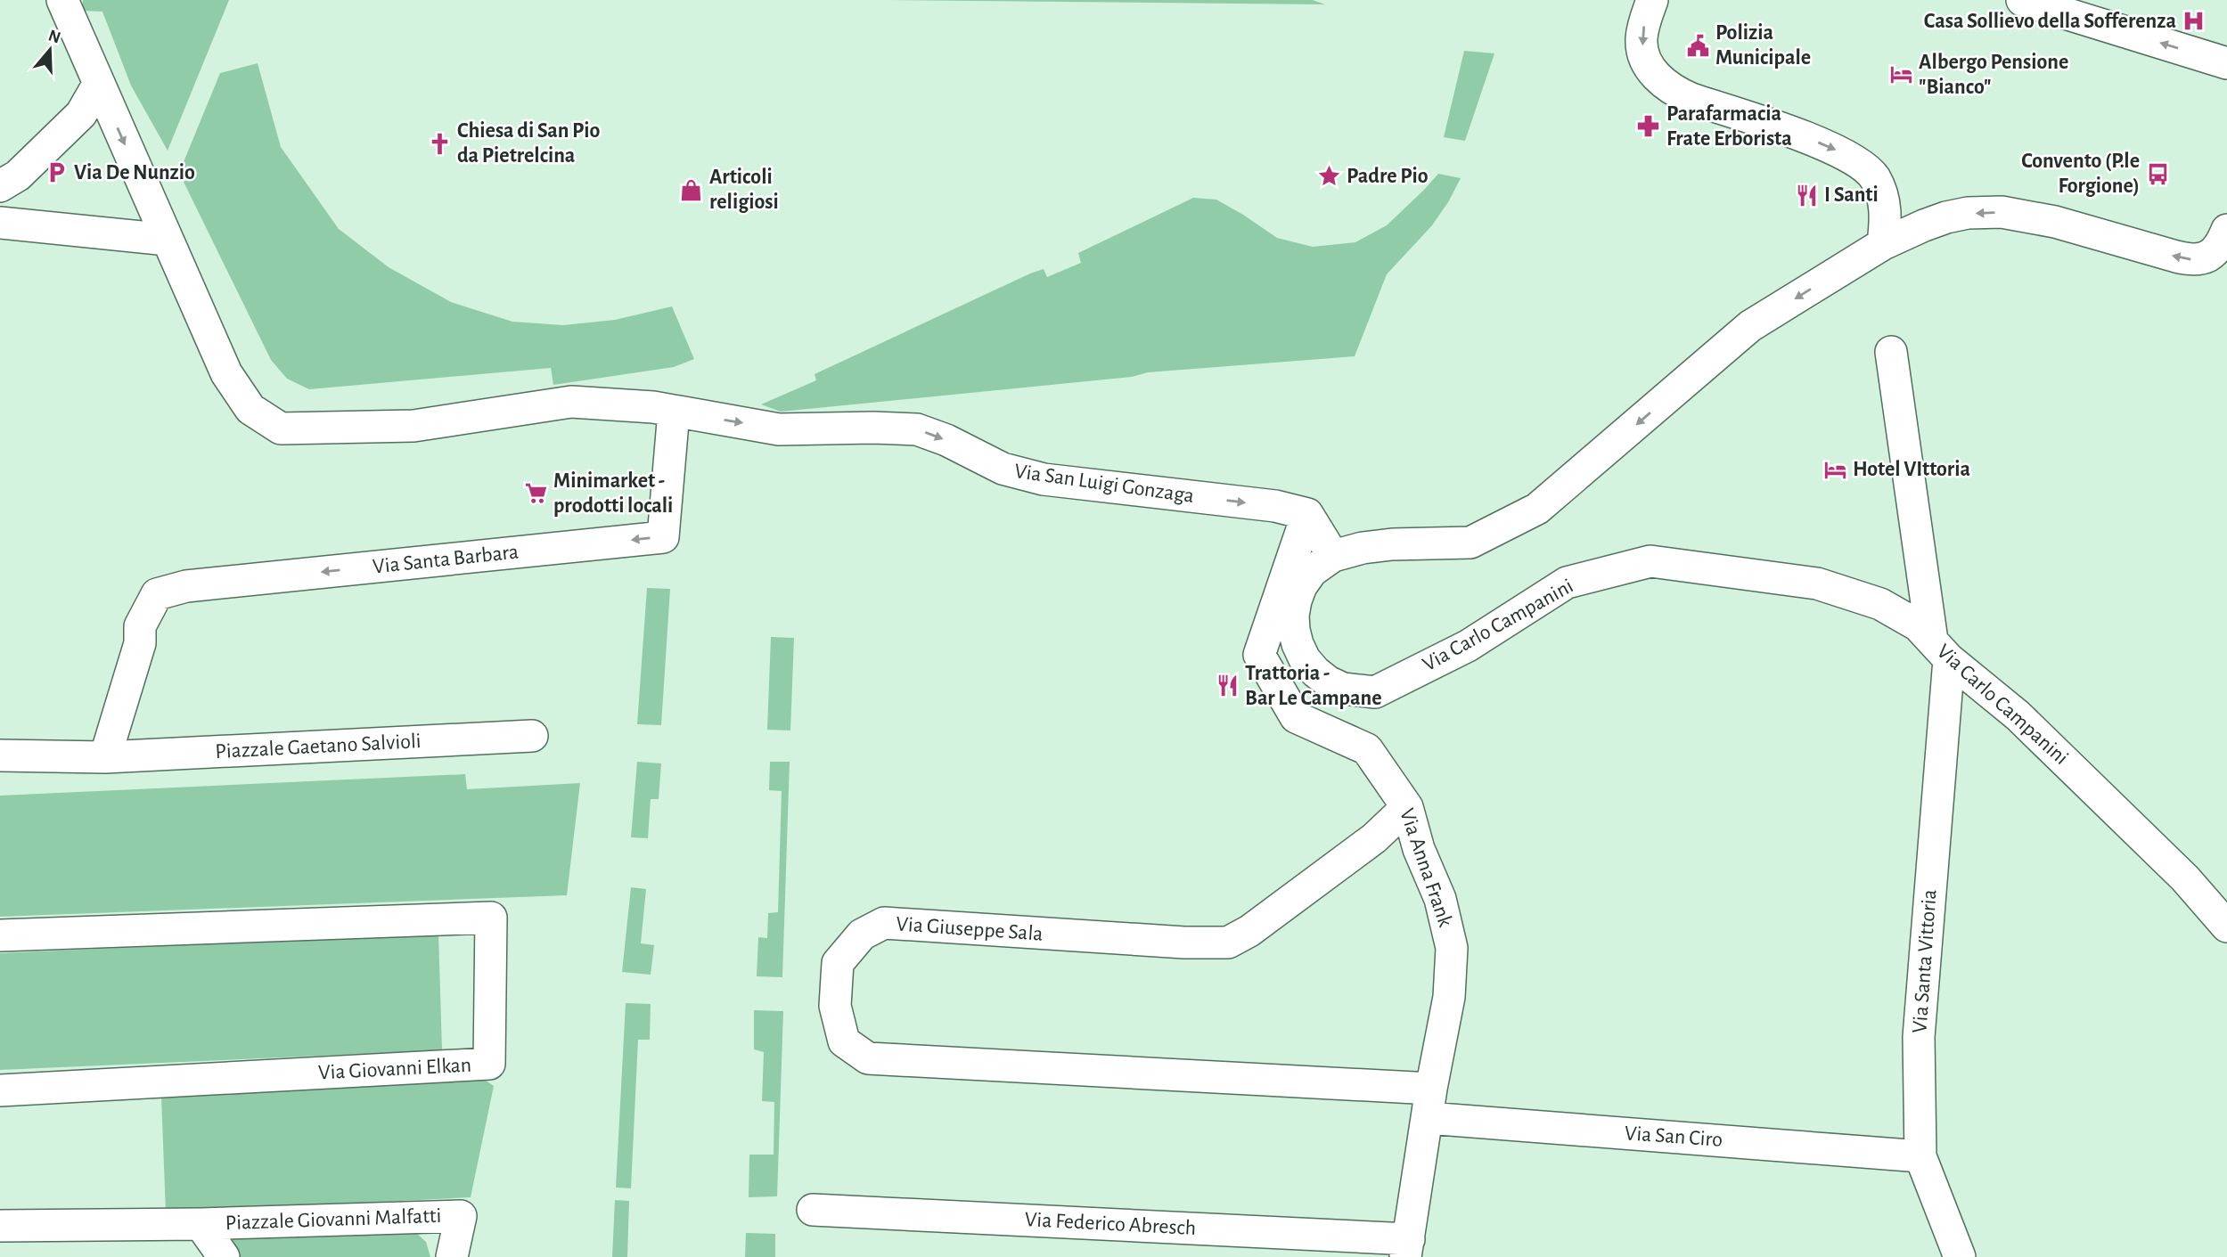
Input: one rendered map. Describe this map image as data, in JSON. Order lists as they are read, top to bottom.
{
  "streets": {
    "street": [
      "Via San Luigi Gonzaga",
      "Via Santa Barbara",
      "Via Carlo Campanini",
      "Piazzale Gaetano Salvioli",
      "Via Anna Frank",
      "Via Giuseppe Sala",
      "Via Santa Vittoria",
      "Via Giovanni Elkan",
      "Via San Ciro",
      "Piazzale Giovanni Malfatti",
      "Via Federico Abresch"
    ]
  },
  "crossings": [
    ["Via San Luigi Gonzaga", "Via Santa Barbara"],
    ["Via San Luigi Gonzaga", "Via Anna Frank"],
    ["Via Santa Barbara", "Piazzale Gaetano Salvioli"],
    ["Via Carlo Campanini", "Via Santa Vittoria"],
    ["Via Anna Frank", "Via Giuseppe Sala"],
    ["Via Anna Frank", "Via San Ciro"],
    ["Via Anna Frank", "Via Federico Abresch"],
    ["Via Giuseppe Sala", "Via San Ciro"],
    ["Via Santa Vittoria", "Via San Ciro"]
  ],
  "one_way": ["Via San Luigi Gonzaga", "Via Santa Barbara", "Via Carlo Campanini"],
  "places": {
    "hospital": ["Casa Sollievo della Sofferenza"],
    "public building": ["Polizia Municipale"],
    "hotel": ["Albergo Pensione \"Bianco\"", "Hotel VIttoria"],
    "pharmacy": ["Parafarmacia Frate Erborista"],
    "church": ["Chiesa di San Pio da Pietrelcina"],
    "parking": ["Via De Nunzio"],
    "bus stop": ["Convento (P.le Forgione)"],
    "place": ["Padre Pio"],
    "shop": ["Articoli religiosi"],
    "restaurant": ["I Santi", "Trattoria - Bar Le Campane"],
    "supermarket": ["Minimarket - prodotti locali"]
  },
  "north": "top"
}
